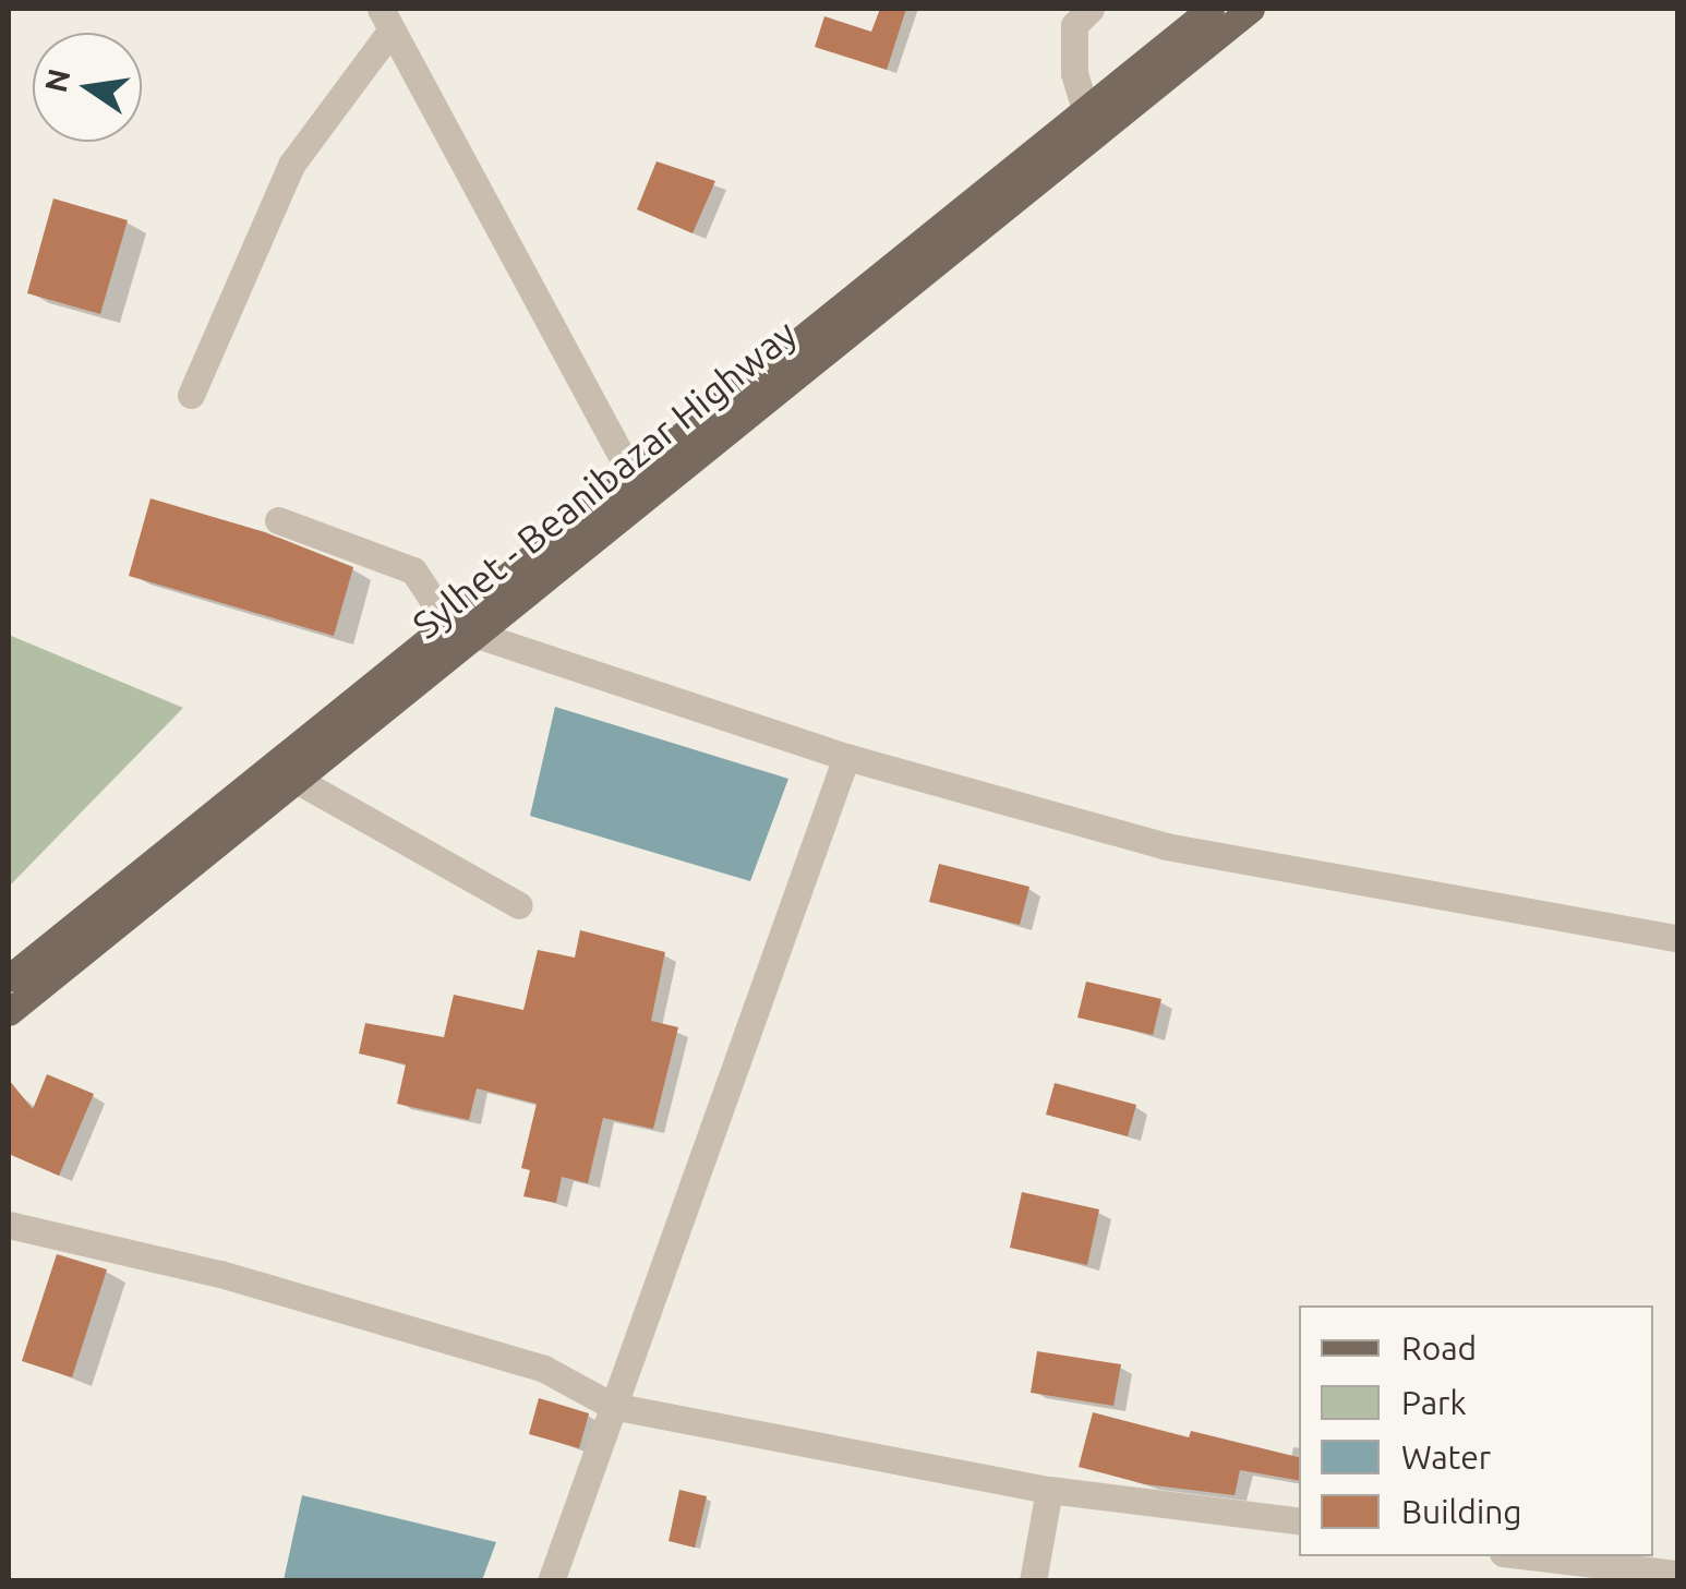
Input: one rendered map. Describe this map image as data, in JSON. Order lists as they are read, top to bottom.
{
  "streets": {
    "main road": ["Sylhet - Beanibazar Highway"]
  },
  "legend": [
    "Road",
    "Park",
    "Water",
    "Building"
  ],
  "north": "left"
}
